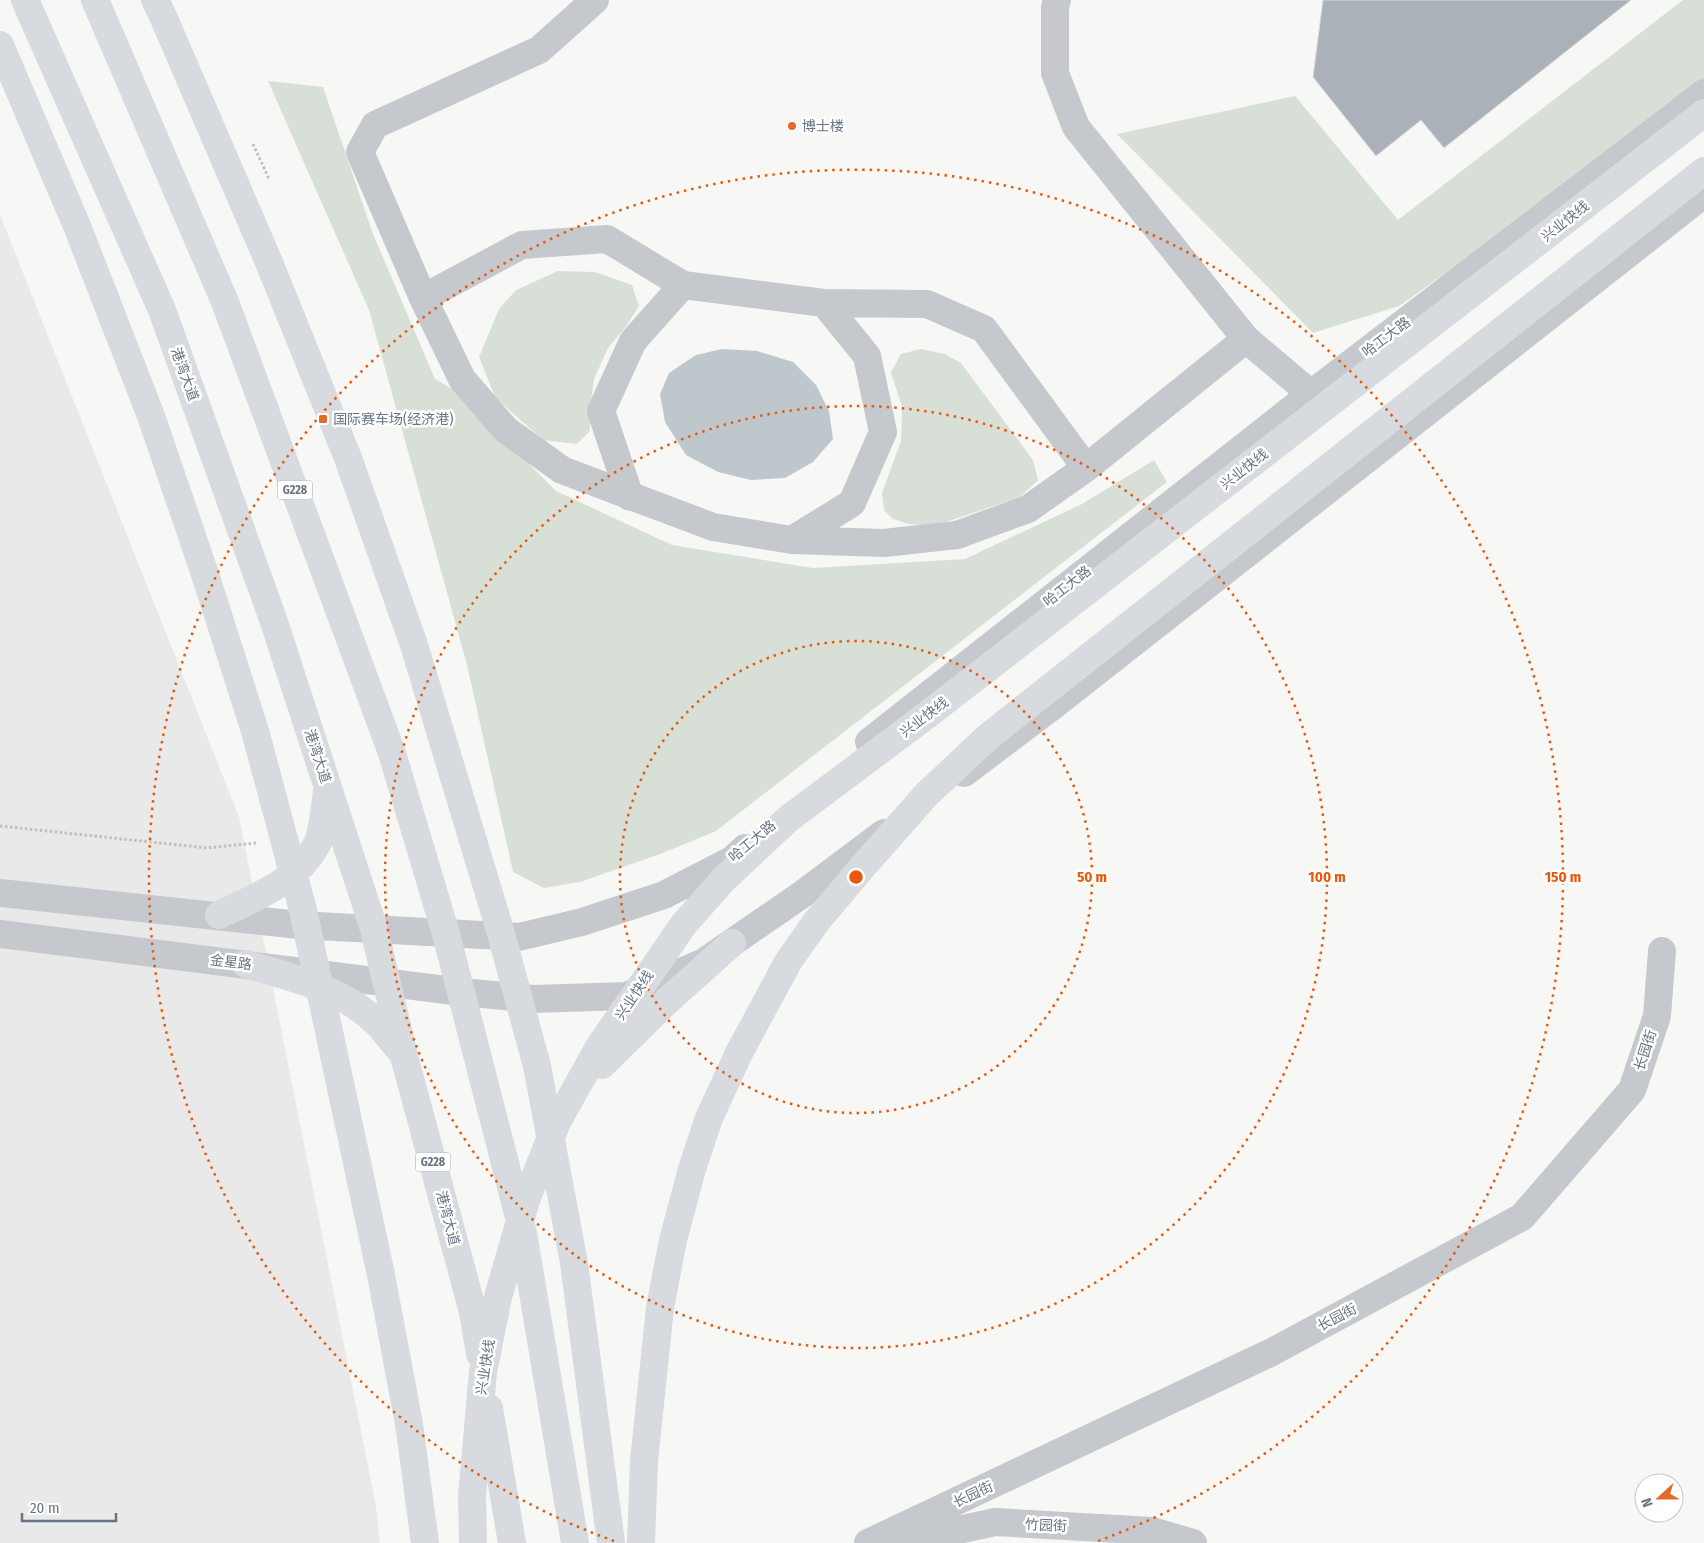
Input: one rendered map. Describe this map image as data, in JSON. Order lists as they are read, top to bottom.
{
  "streets": {
    "highway": ["兴业快线", "港湾大道", "G228"],
    "street": [
      "哈工大路",
      "金星路",
      "长园街",
      "竹园街"
    ]
  },
  "crossings": [
    ["哈工大路", "港湾大道"],
    ["哈工大路", "G228"],
    ["港湾大道", "金星路"],
    ["G228", "金星路"]
  ],
  "places": {
    "other": ["博士楼"],
    "transit": ["国际赛车场(经济港)"]
  },
  "scale_bar": "20 m",
  "north": "left",
  "rings": ["50 m", "100 m", "150 m"]
}
